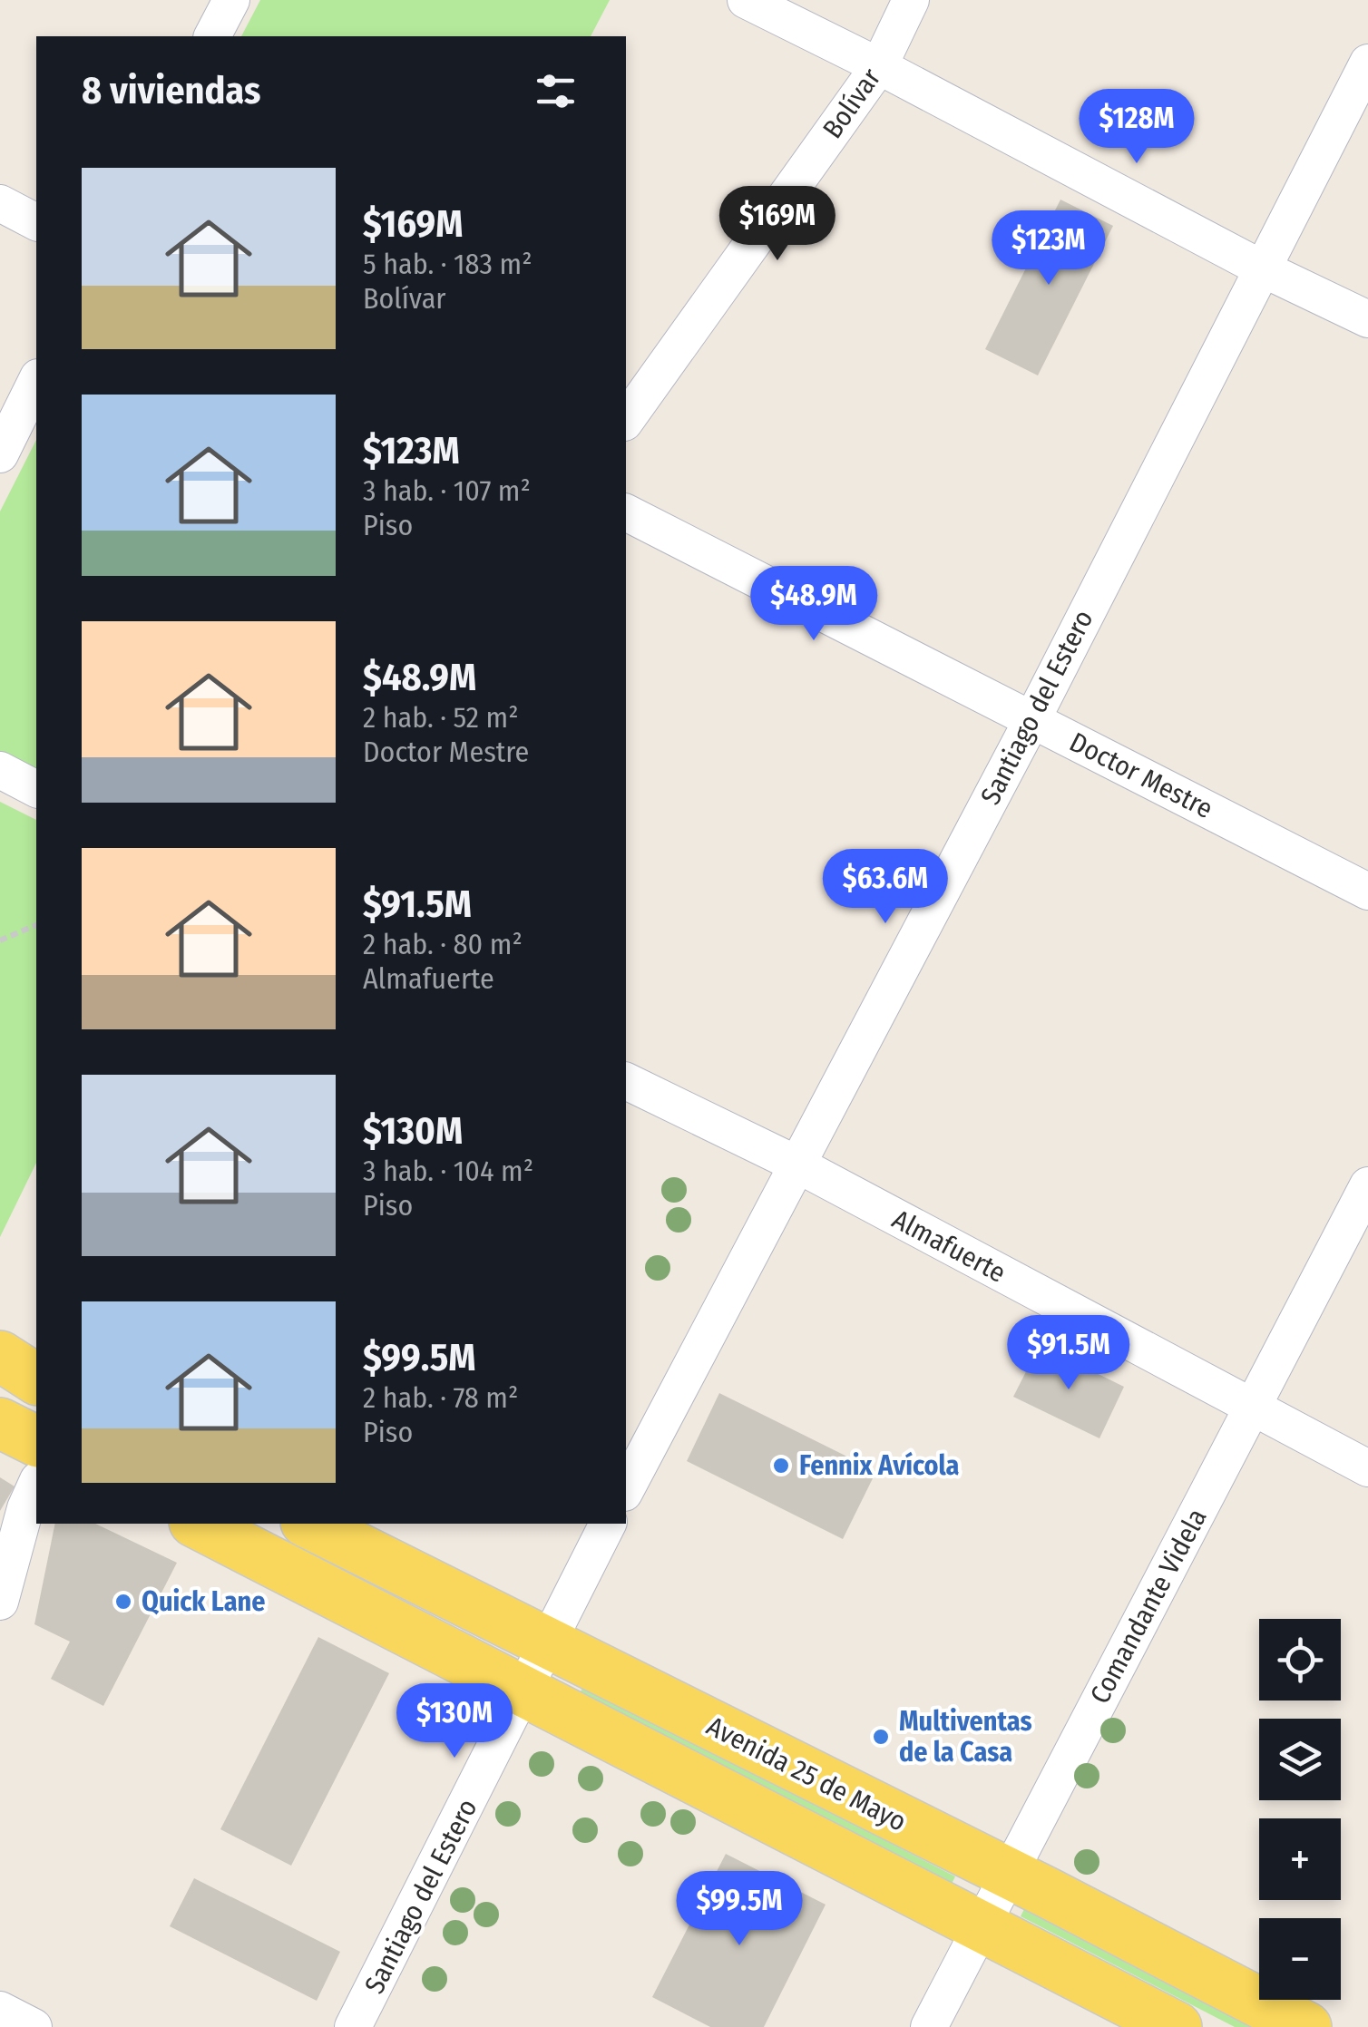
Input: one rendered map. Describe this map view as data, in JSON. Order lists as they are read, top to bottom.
{
  "streets": {
    "main road": ["Avenida 25 de Mayo"],
    "street": [
      "Bolívar",
      "Santiago del Estero",
      "Doctor Mestre",
      "Almafuerte",
      "Comandante Videla"
    ]
  },
  "crossings": [
    ["Santiago del Estero", "Doctor Mestre"],
    ["Santiago del Estero", "Almafuerte"],
    ["Santiago del Estero", "Avenida 25 de Mayo"],
    ["Almafuerte", "Comandante Videla"],
    ["Comandante Videla", "Avenida 25 de Mayo"]
  ],
  "places": ["Fennix Avícola", "Quick Lane", "Multiventas de la Casa"],
  "page": {
    "heading": "8 viviendas",
    "price": [
      "$128M",
      "$169M",
      "$123M",
      "$48.9M",
      "$63.6M",
      "$91.5M",
      "$130M",
      "$99.5M"
    ],
    "list": [
      {
        "name": "$169M",
        "note": "5 hab. · 183 m² · Bolívar"
      },
      {
        "name": "$123M",
        "note": "3 hab. · 107 m² · Piso"
      },
      {
        "name": "$48.9M",
        "note": "2 hab. · 52 m² · Doctor Mestre"
      },
      {
        "name": "$91.5M",
        "note": "2 hab. · 80 m² · Almafuerte"
      },
      {
        "name": "$130M",
        "note": "3 hab. · 104 m² · Piso"
      },
      {
        "name": "$99.5M",
        "note": "2 hab. · 78 m² · Piso"
      }
    ],
    "map_buttons": ["+", "−"]
  }
}
